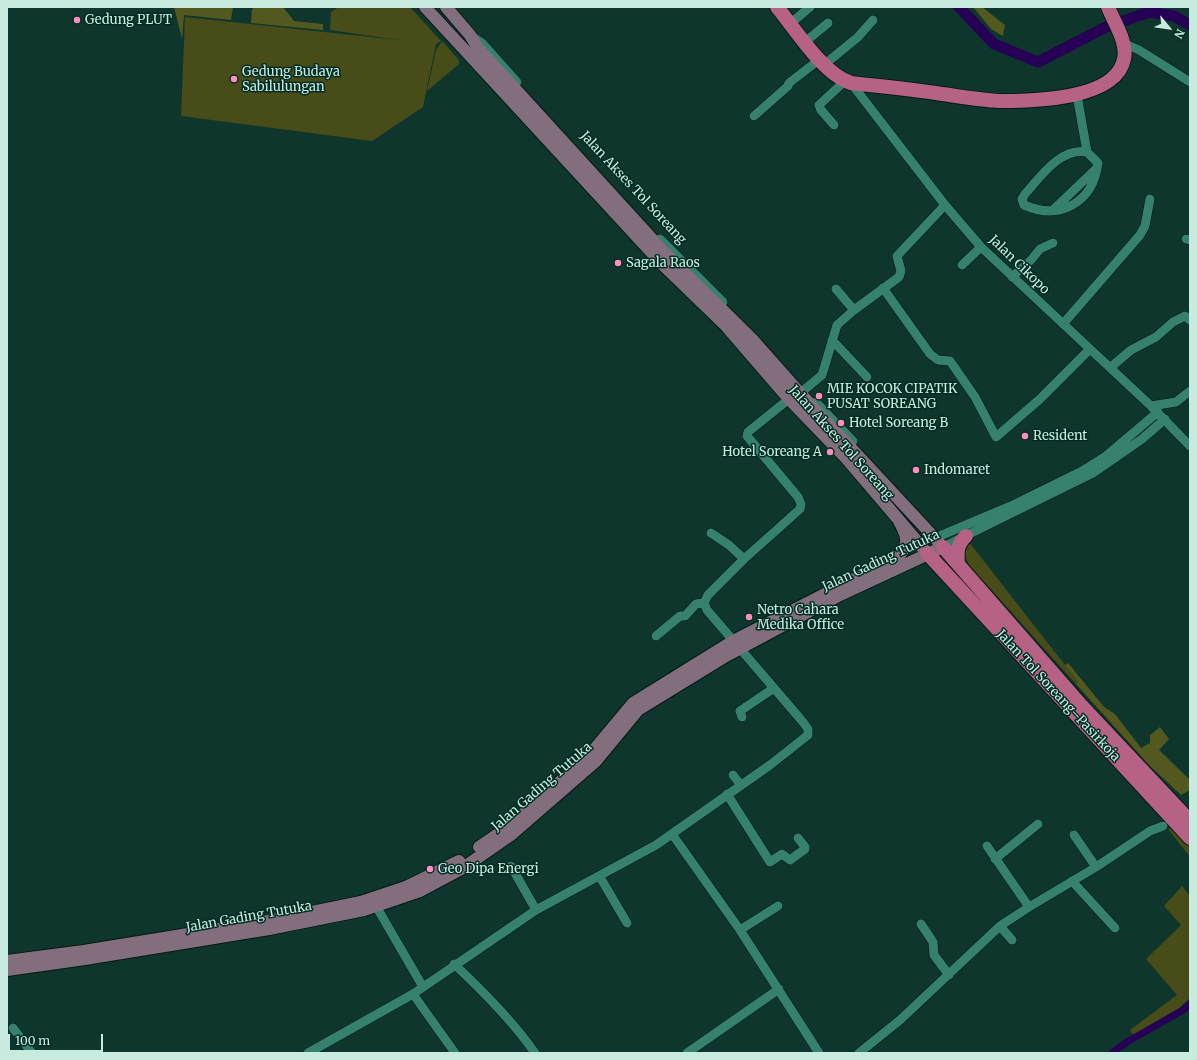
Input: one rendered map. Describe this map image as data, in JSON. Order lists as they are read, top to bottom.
{
  "streets": {
    "highway": ["Jalan Tol Soreang–Pasirkoja"],
    "main road": ["Jalan Akses Tol Soreang", "Jalan Gading Tutuka"],
    "street": ["Jalan Cikopo"]
  },
  "crossings": [
    ["Jalan Akses Tol Soreang", "Jalan Gading Tutuka"],
    ["Jalan Akses Tol Soreang", "Jalan Tol Soreang–Pasirkoja"],
    ["Jalan Cikopo", "Jalan Gading Tutuka"],
    ["Jalan Gading Tutuka", "Jalan Tol Soreang–Pasirkoja"]
  ],
  "places": [
    "Gedung PLUT",
    "Gedung Budaya Sabilulungan",
    "Sagala Raos",
    "MIE KOCOK CIPATIK PUSAT SOREANG",
    "Hotel Soreang B",
    "Resident",
    "Hotel Soreang A",
    "Indomaret",
    "Netro Cahara Medika Office",
    "Geo Dipa Energi"
  ],
  "scale_bar": "100 m",
  "north": "bottom right"
}
